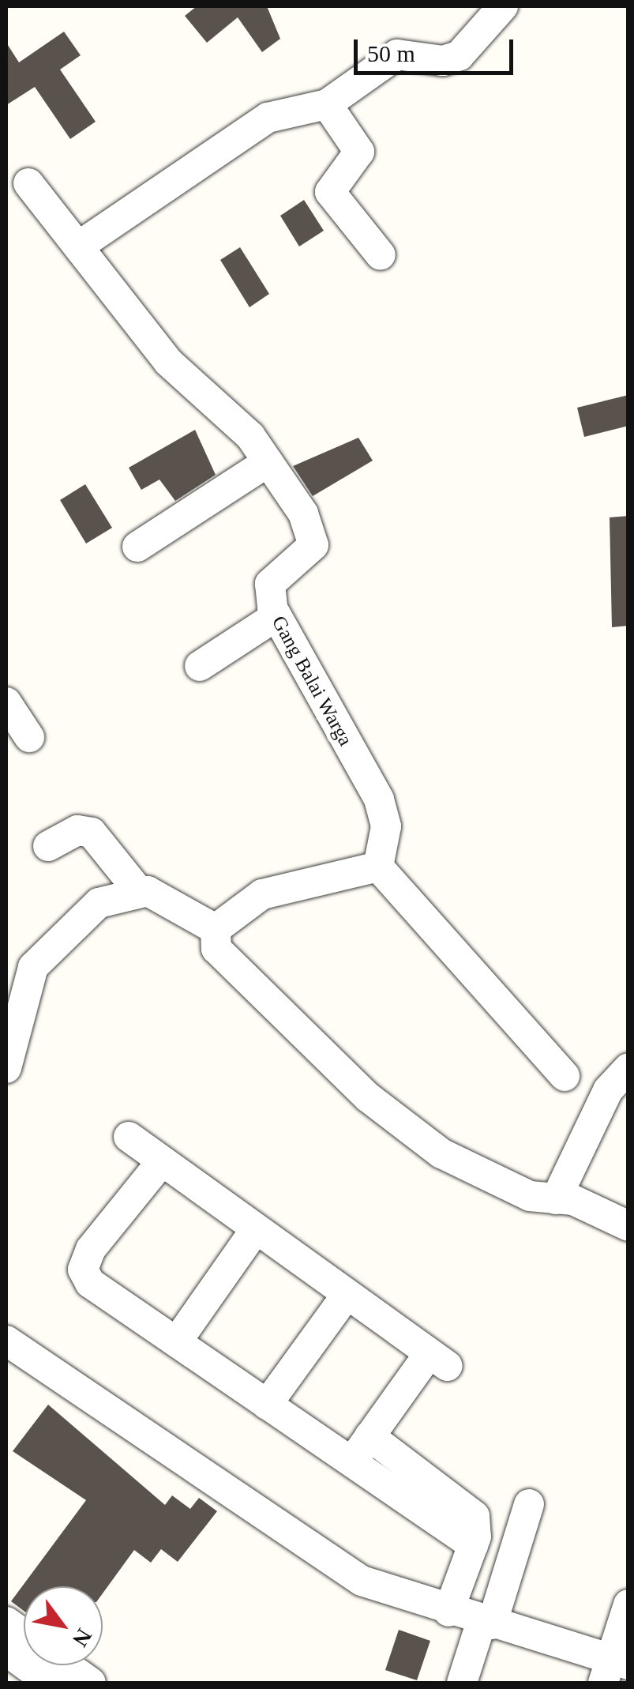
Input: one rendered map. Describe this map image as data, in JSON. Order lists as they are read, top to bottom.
{
  "streets": {
    "street": ["Gang Balai Warga"]
  },
  "scale_bar": "50 m",
  "north": "bottom right"
}
